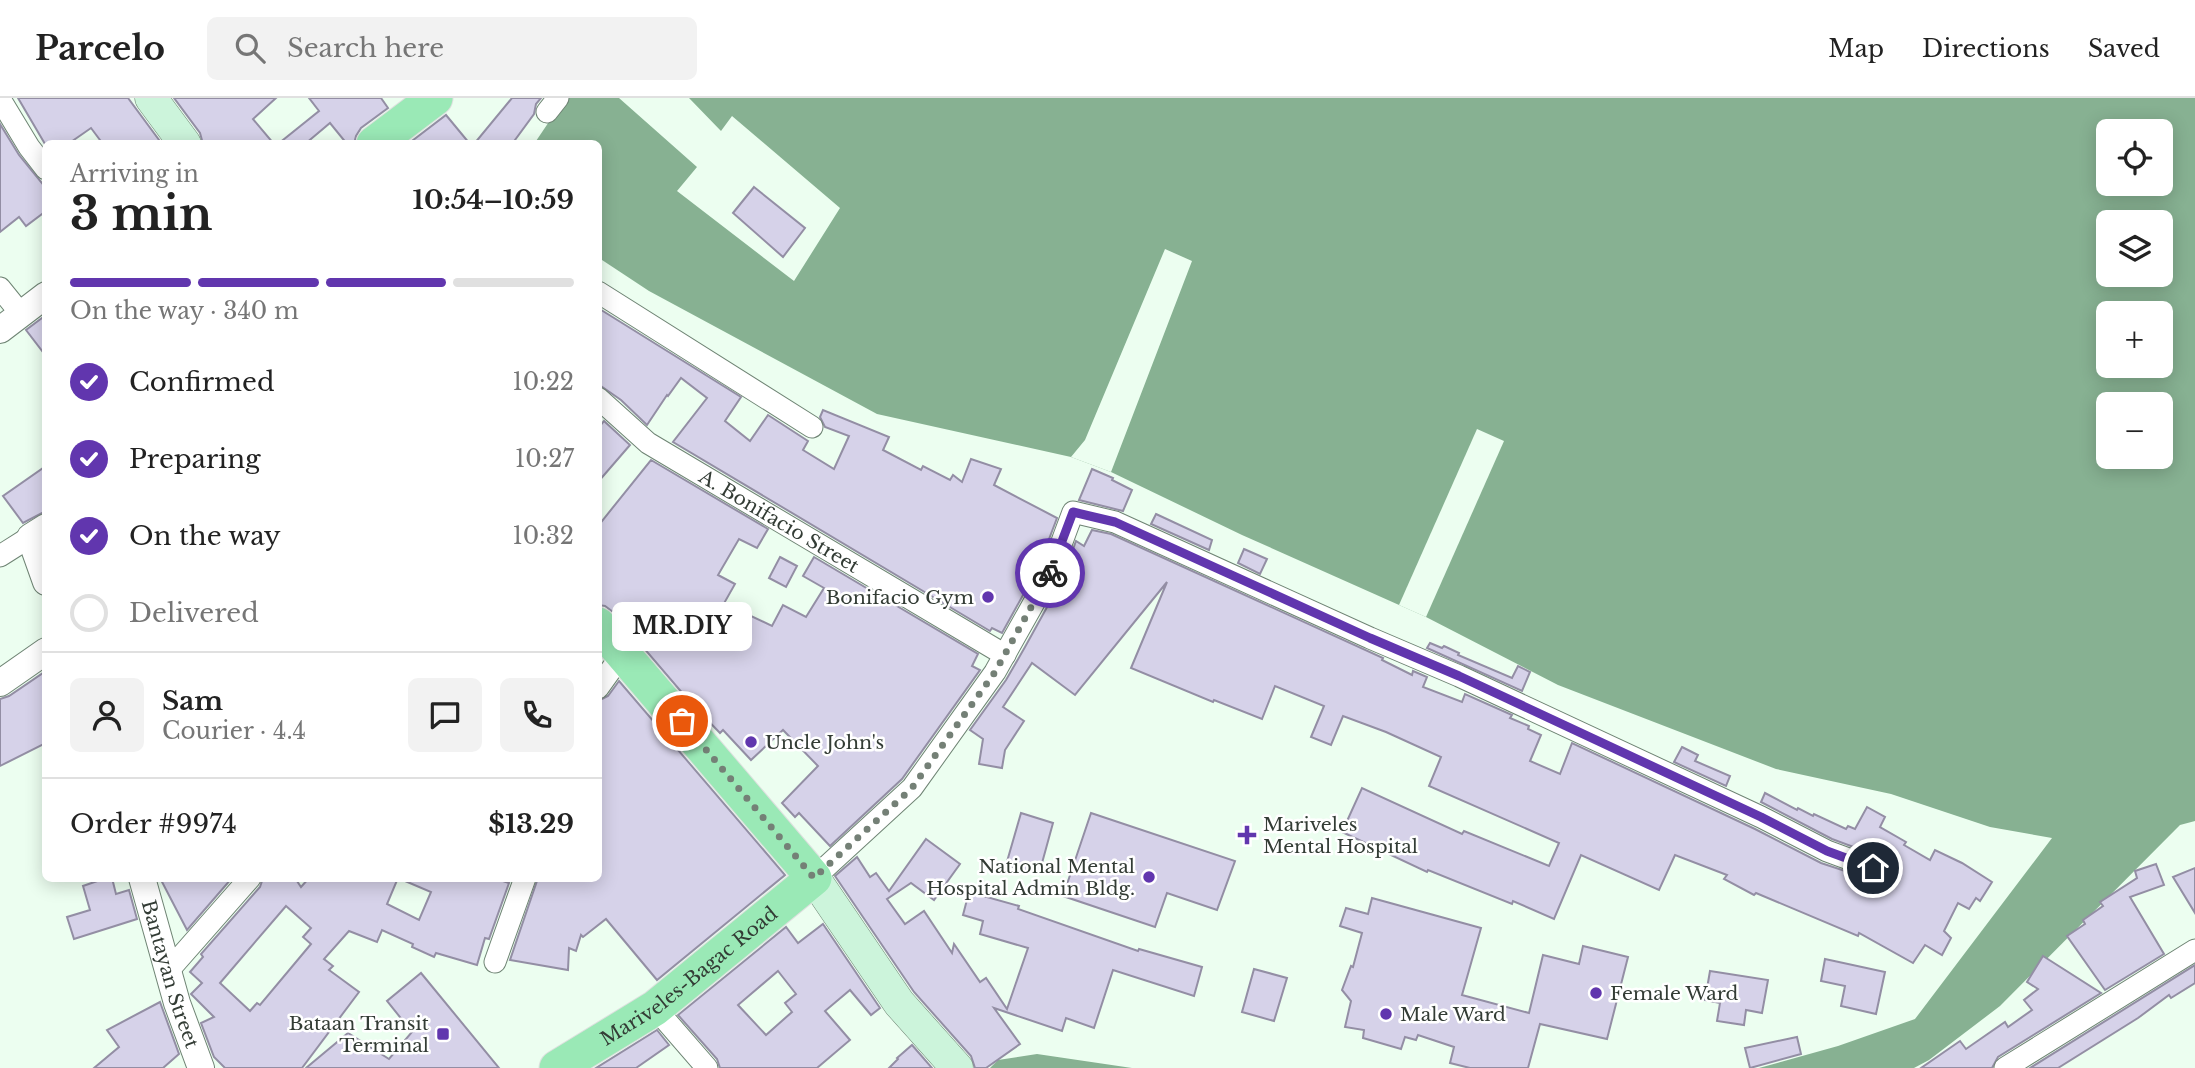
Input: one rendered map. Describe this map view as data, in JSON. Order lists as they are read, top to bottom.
{
  "streets": {
    "main road": ["Mariveles-Bagac Road"],
    "street": ["A. Bonifacio Street", "Bantayan Street"]
  },
  "places": {
    "other": [
      "Bonifacio Gym",
      "MR.DIY",
      "Uncle John's",
      "National Mental Hospital Admin Bldg.",
      "Female Ward",
      "Male Ward"
    ],
    "health": ["Mariveles Mental Hospital"],
    "transit": ["Bataan Transit Terminal"]
  },
  "page": {
    "header": "Parcelo",
    "search": "Search here",
    "nav": ["Map", "Directions", "Saved"],
    "map_buttons": ["+", "−"],
    "heading": ["3 min", "Arriving in", "10:54–10:59"],
    "panel": [
      "Sam",
      "Courier · 4.4",
      "Order #9974",
      "$13.29"
    ],
    "bar": "On the way · 340 m",
    "list": [
      ["Confirmed", "10:22"],
      ["Preparing", "10:27"],
      ["On the way", "10:32"],
      "Delivered"
    ],
    "bubble": "MR.DIY"
  }
}
